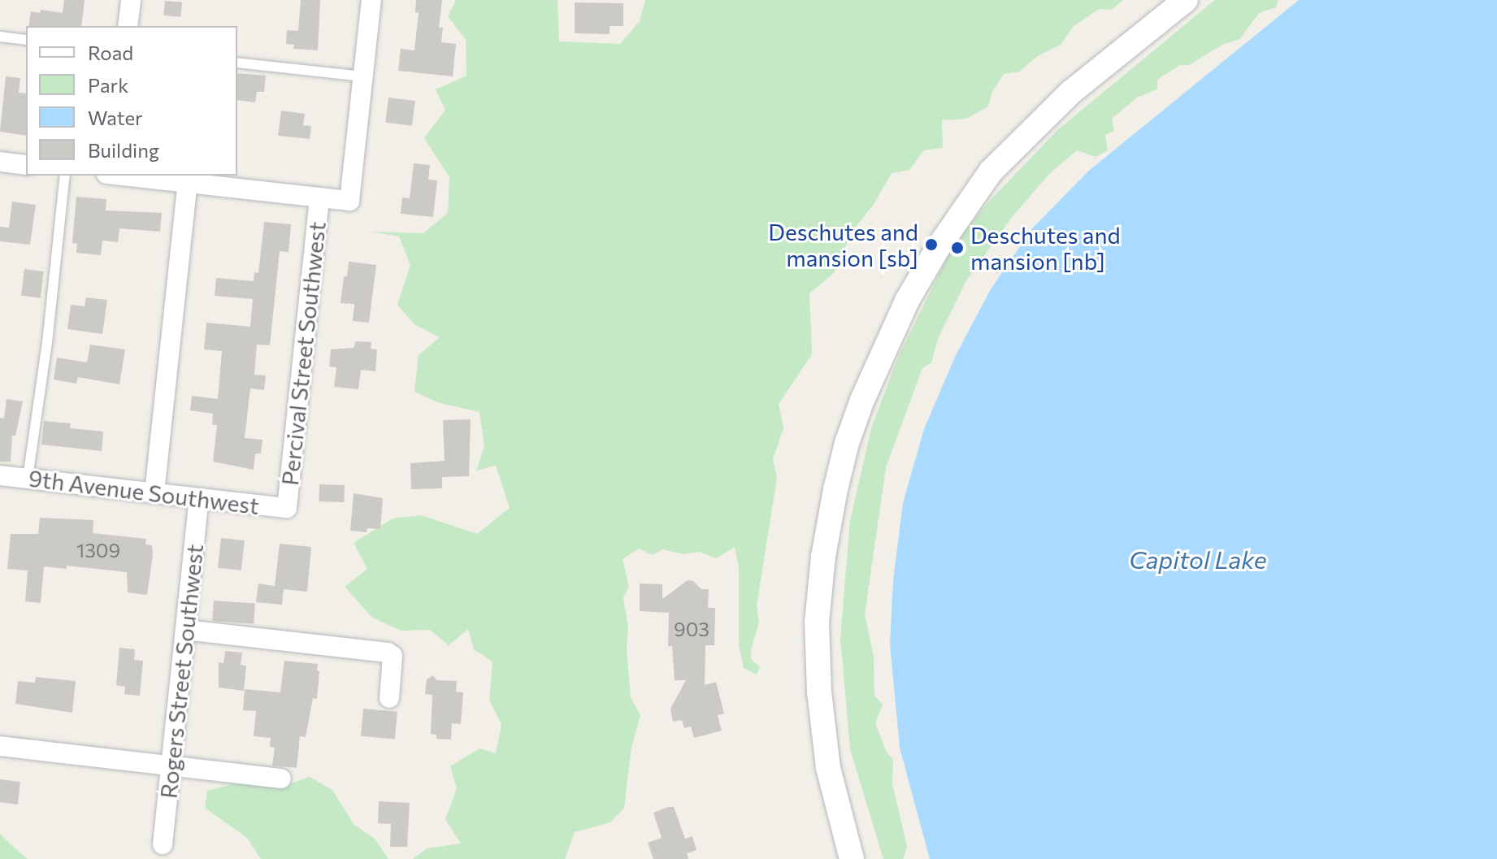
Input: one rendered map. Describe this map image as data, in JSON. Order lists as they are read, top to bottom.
{
  "streets": {
    "street": ["Percival Street Southwest", "9th Avenue Southwest", "Rogers Street Southwest"]
  },
  "crossings": [
    ["Percival Street Southwest", "9th Avenue Southwest"],
    ["9th Avenue Southwest", "Rogers Street Southwest"]
  ],
  "water": ["Capitol Lake"],
  "places": ["Deschutes and mansion [sb]", "Deschutes and mansion [nb]"],
  "house_numbers": ["1309", "903"],
  "legend": [
    "Road",
    "Park",
    "Water",
    "Building"
  ]
}
